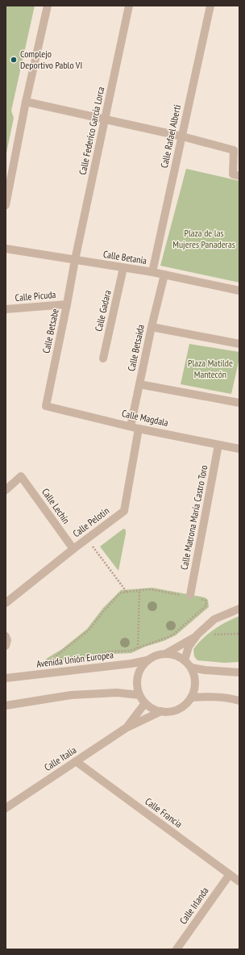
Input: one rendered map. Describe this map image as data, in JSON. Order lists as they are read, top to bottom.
{
  "streets": {
    "street": [
      "Calle Federico García Lorca",
      "Calle Rafael Alberti",
      "Calle Betania",
      "Calle Picuda",
      "Calle Gadara",
      "Calle Betsabe",
      "Calle Betsaida",
      "Calle Magdala",
      "Calle Lechín",
      "Calle Matrona María Castro Toro",
      "Calle Pelotín",
      "Avenida Unión Europea",
      "Calle Italia",
      "Calle Francia",
      "Calle Irlanda"
    ]
  },
  "crossings": [
    ["Calle Federico García Lorca", "Calle Betania"],
    ["Calle Federico García Lorca", "Calle Betsabe"],
    ["Calle Rafael Alberti", "Calle Betania"],
    ["Calle Betania", "Calle Gadara"],
    ["Calle Betania", "Calle Betsabe"],
    ["Calle Betania", "Calle Betsaida"],
    ["Calle Picuda", "Calle Betsabe"],
    ["Calle Betsabe", "Calle Magdala"],
    ["Calle Betsaida", "Calle Magdala"],
    ["Calle Magdala", "Calle Matrona María Castro Toro"],
    ["Calle Magdala", "Calle Pelotín"],
    ["Calle Lechín", "Calle Pelotín"],
    ["Avenida Unión Europea", "Calle Italia"],
    ["Calle Italia", "Calle Francia"],
    ["Calle Francia", "Calle Irlanda"]
  ],
  "parks": ["Plaza de las Mujeres Panaderas", "Plaza Matilde Mantecón"],
  "places": ["Complejo Deportivo Pablo VI"]
}
